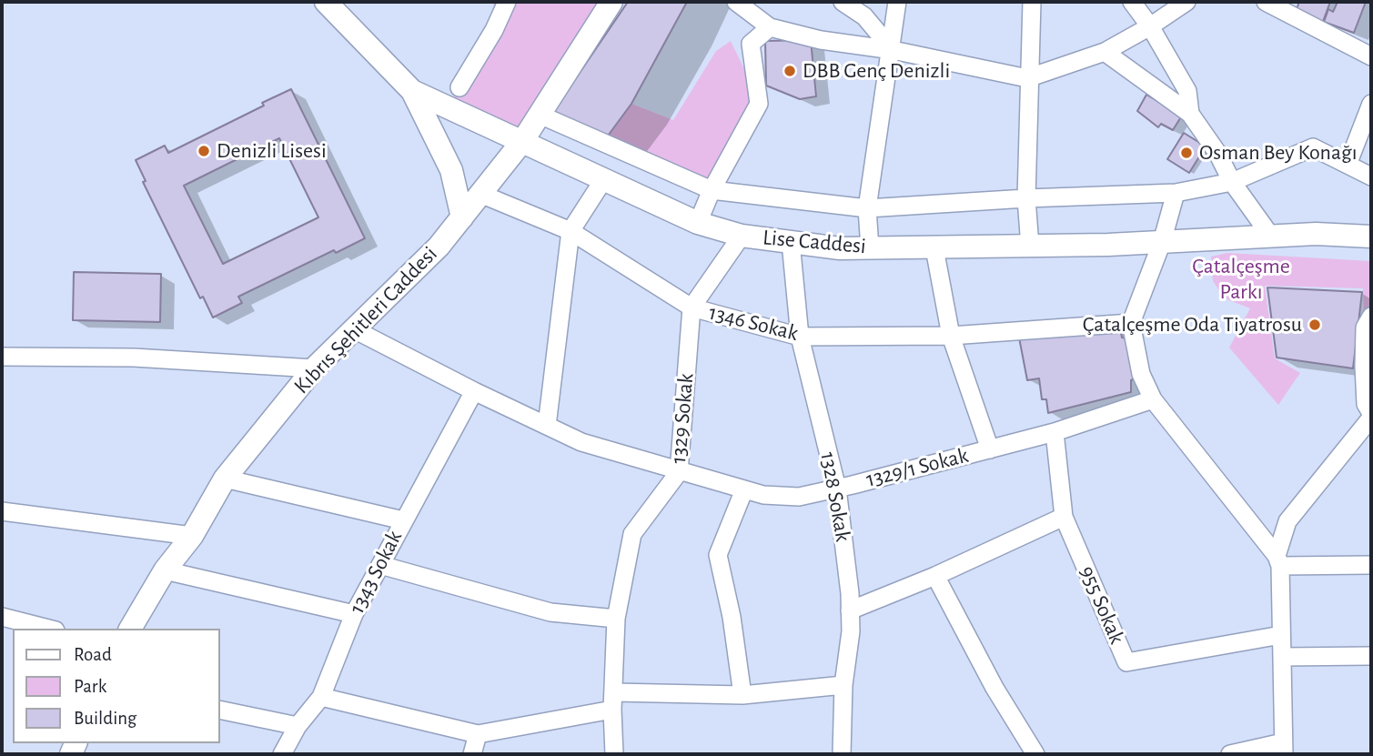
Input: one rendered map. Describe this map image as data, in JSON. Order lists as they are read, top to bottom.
{
  "streets": {
    "main road": ["Lise Caddesi", "Kıbrıs Şehitleri Caddesi"],
    "street": [
      "1346 Sokak",
      "1329 Sokak",
      "1329/1 Sokak",
      "1328 Sokak",
      "1343 Sokak",
      "955 Sokak"
    ]
  },
  "crossings": [
    ["Lise Caddesi", "Kıbrıs Şehitleri Caddesi"],
    ["Lise Caddesi", "1328 Sokak"],
    ["Kıbrıs Şehitleri Caddesi", "1346 Sokak"],
    ["Kıbrıs Şehitleri Caddesi", "1329/1 Sokak"],
    ["1346 Sokak", "1329 Sokak"],
    ["1346 Sokak", "1328 Sokak"],
    ["1329 Sokak", "1329/1 Sokak"],
    ["1329/1 Sokak", "1328 Sokak"],
    ["1329/1 Sokak", "1343 Sokak"],
    ["1329/1 Sokak", "955 Sokak"]
  ],
  "parks": ["Çatalçeşme Parkı"],
  "places": [
    "DBB Genç Denizli",
    "Denizli Lisesi",
    "Osman Bey Konağı",
    "Çatalçeşme Oda Tiyatrosu"
  ],
  "legend": ["Road", "Park", "Building"]
}
